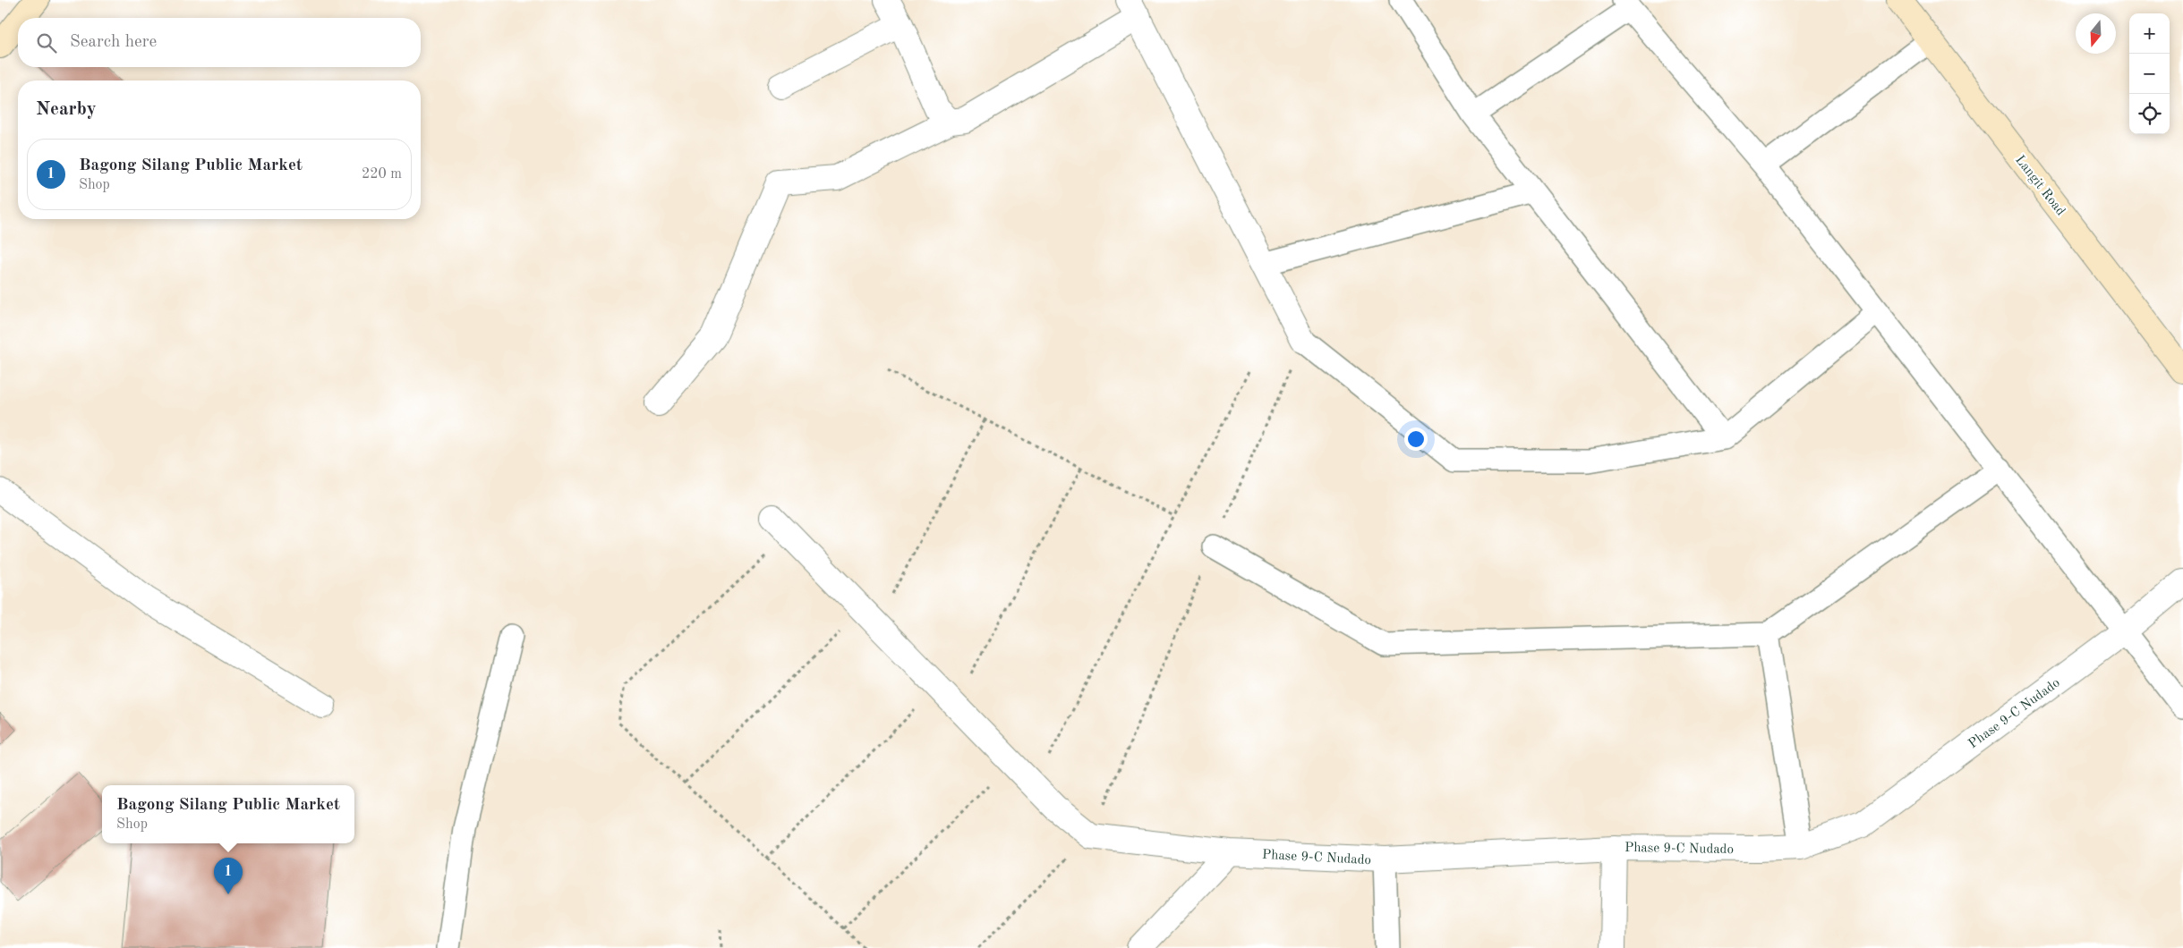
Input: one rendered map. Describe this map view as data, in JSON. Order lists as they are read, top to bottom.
{
  "streets": {
    "main road": ["Langit Road"],
    "street": ["Phase 9-C Nudado"]
  },
  "north": "bottom",
  "page": {
    "map_buttons": ["+", "−"],
    "search": "Search here",
    "heading": "Nearby",
    "list": [
      {
        "mark": "1",
        "name": "Bagong Silang Public Market",
        "note": "Shop",
        "value": "220 m"
      }
    ],
    "popup": ["Bagong Silang Public Market", "Shop"],
    "pins": "1"
  }
}
